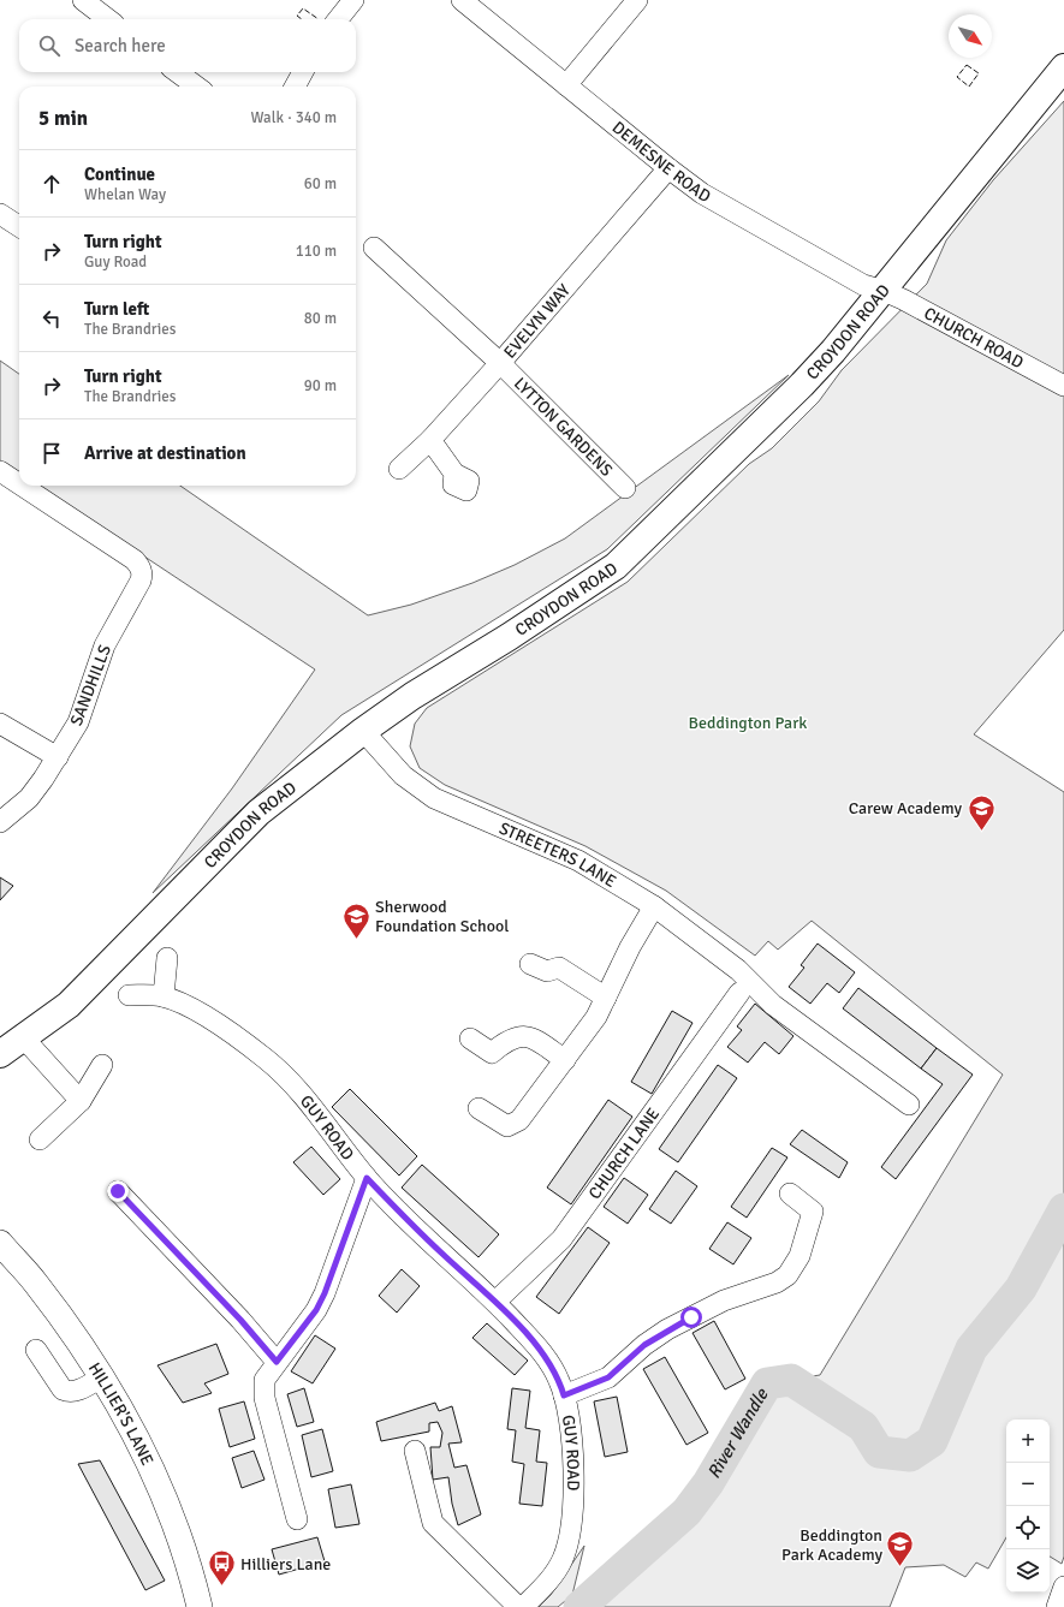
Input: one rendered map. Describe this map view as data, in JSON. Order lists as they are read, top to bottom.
{
  "streets": {
    "highway": ["CROYDON ROAD"],
    "main road": ["HILLIER'S LANE"],
    "street": [
      "DEMESNE ROAD",
      "EVELYN WAY",
      "CHURCH ROAD",
      "LYTTON GARDENS",
      "SANDHILLS",
      "STREETERS LANE",
      "GUY ROAD",
      "CHURCH LANE"
    ]
  },
  "crossings": [
    ["DEMESNE ROAD", "EVELYN WAY"],
    ["DEMESNE ROAD", "CROYDON ROAD"],
    ["DEMESNE ROAD", "CHURCH ROAD"],
    ["EVELYN WAY", "LYTTON GARDENS"],
    ["CROYDON ROAD", "CHURCH ROAD"],
    ["CROYDON ROAD", "STREETERS LANE"],
    ["STREETERS LANE", "CHURCH LANE"],
    ["GUY ROAD", "CHURCH LANE"]
  ],
  "water": ["River Wandle"],
  "parks": ["Beddington Park"],
  "places": {
    "school or university": ["Carew Academy", "Sherwood Foundation School", "Beddington Park Academy"],
    "bus stop": ["Hilliers Lane"]
  },
  "north": "bottom right",
  "page": {
    "search": "Search here",
    "heading": ["5 min", "Walk · 340 m"],
    "list": [
      ["Continue", "Whelan Way", "60 m"],
      ["Turn right", "Guy Road", "110 m"],
      ["Turn left", "The Brandries", "80 m"],
      ["Turn right", "The Brandries", "90 m"],
      "Arrive at destination"
    ],
    "map_buttons": ["+", "−"]
  }
}
